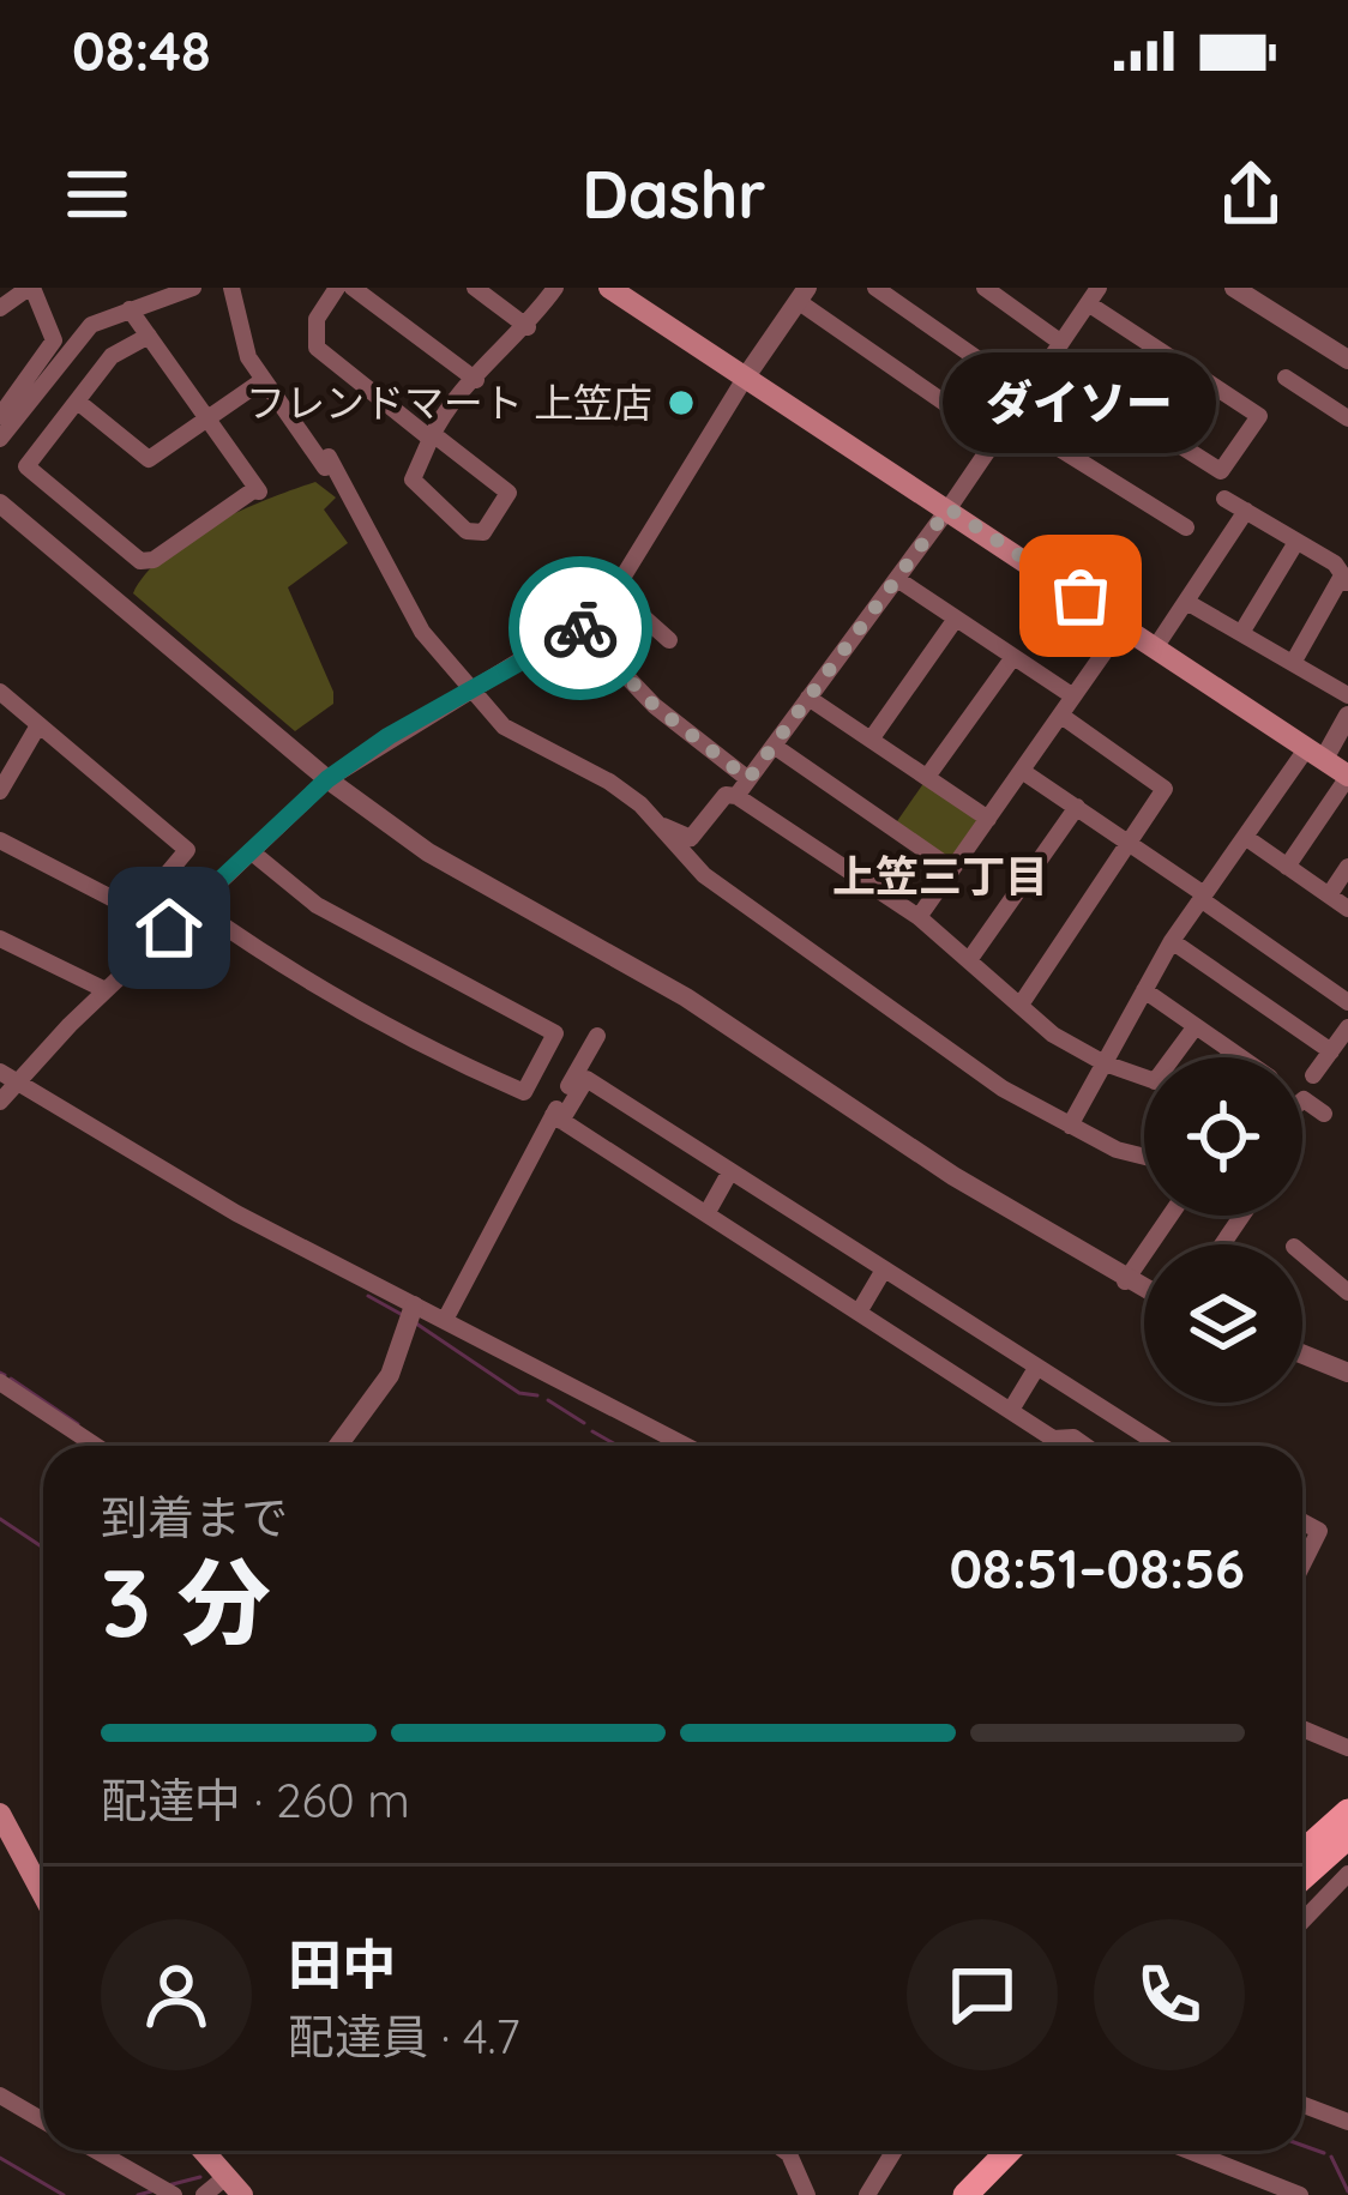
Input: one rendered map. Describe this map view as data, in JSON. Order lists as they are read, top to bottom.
{
  "districts": ["上笠三丁目"],
  "places": ["フレンドマート 上笠店", "ダイソー"],
  "page": {
    "status": "08:48",
    "header": "Dashr",
    "bubble": "ダイソー",
    "heading": ["3 分", "到着まで", "08:51–08:56"],
    "panel": ["田中", "配達員 · 4.7"],
    "bar": "配達中 · 260 m"
  }
}
